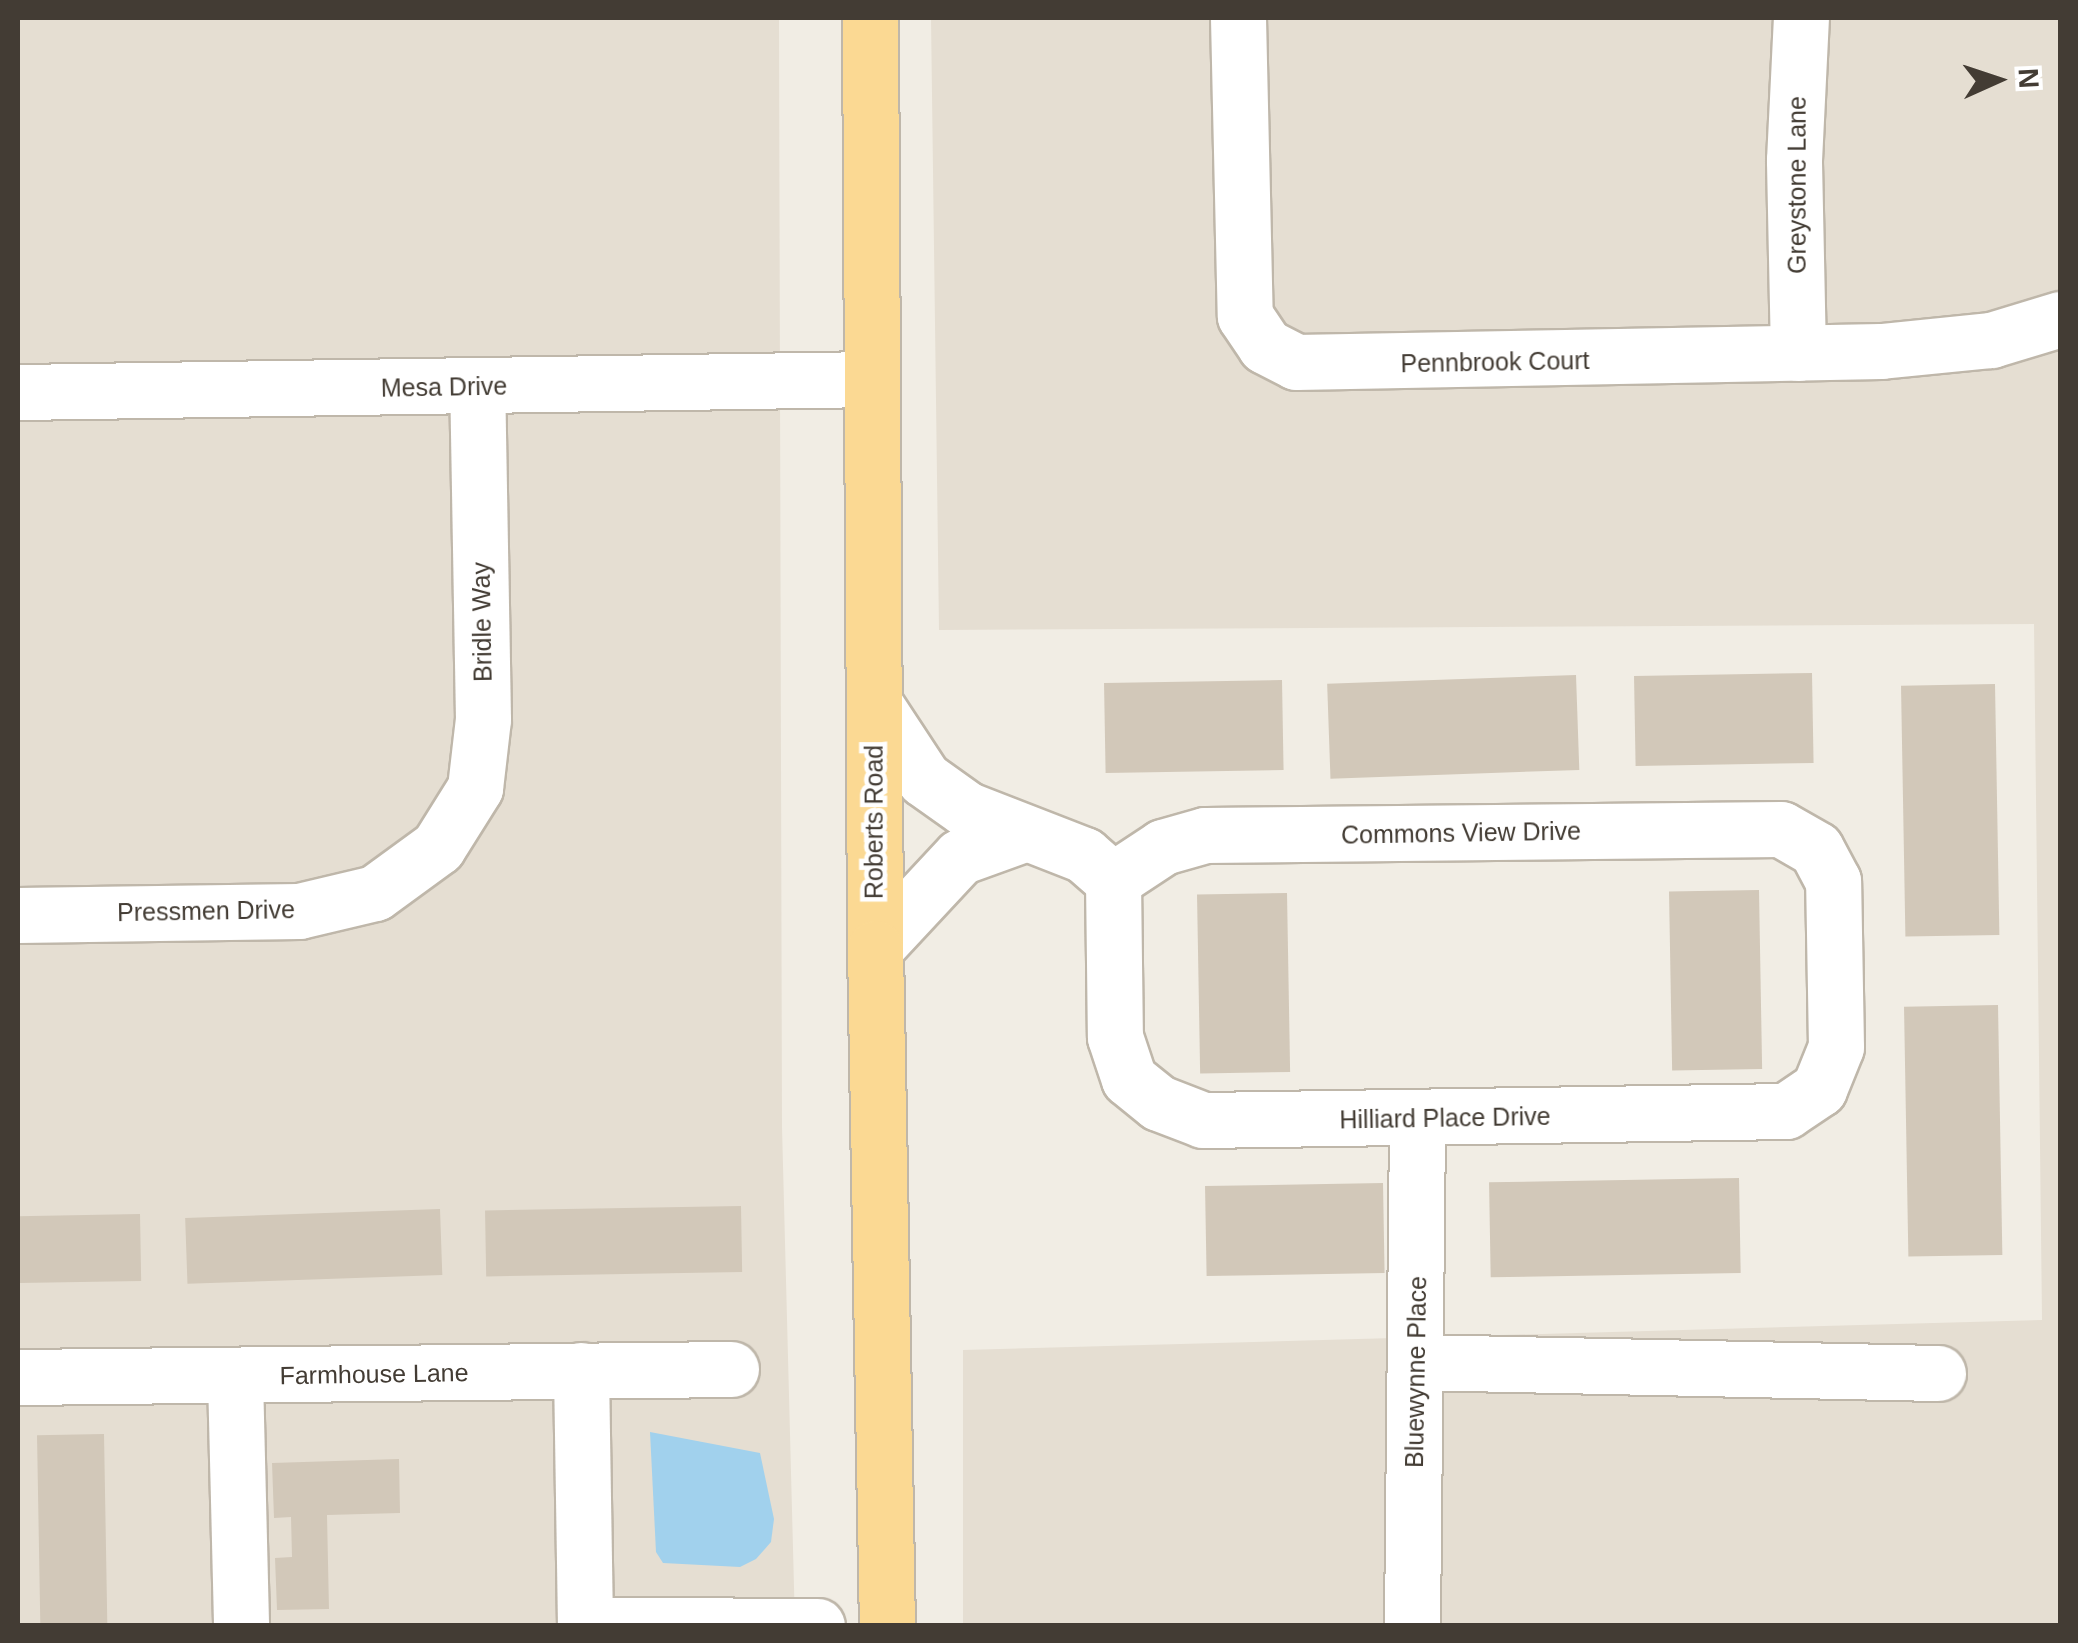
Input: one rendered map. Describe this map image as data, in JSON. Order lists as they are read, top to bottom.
{
  "streets": {
    "main road": ["Roberts Road"],
    "street": [
      "Greystone Lane",
      "Pennbrook Court",
      "Mesa Drive",
      "Bridle Way",
      "Commons View Drive",
      "Pressmen Drive",
      "Hilliard Place Drive",
      "Bluewynne Place",
      "Farmhouse Lane"
    ]
  },
  "crossings": [
    ["Greystone Lane", "Pennbrook Court"],
    ["Mesa Drive", "Bridle Way"],
    ["Mesa Drive", "Roberts Road"],
    ["Bridle Way", "Pressmen Drive"],
    ["Commons View Drive", "Hilliard Place Drive"],
    ["Hilliard Place Drive", "Bluewynne Place"]
  ],
  "north": "right"
}
